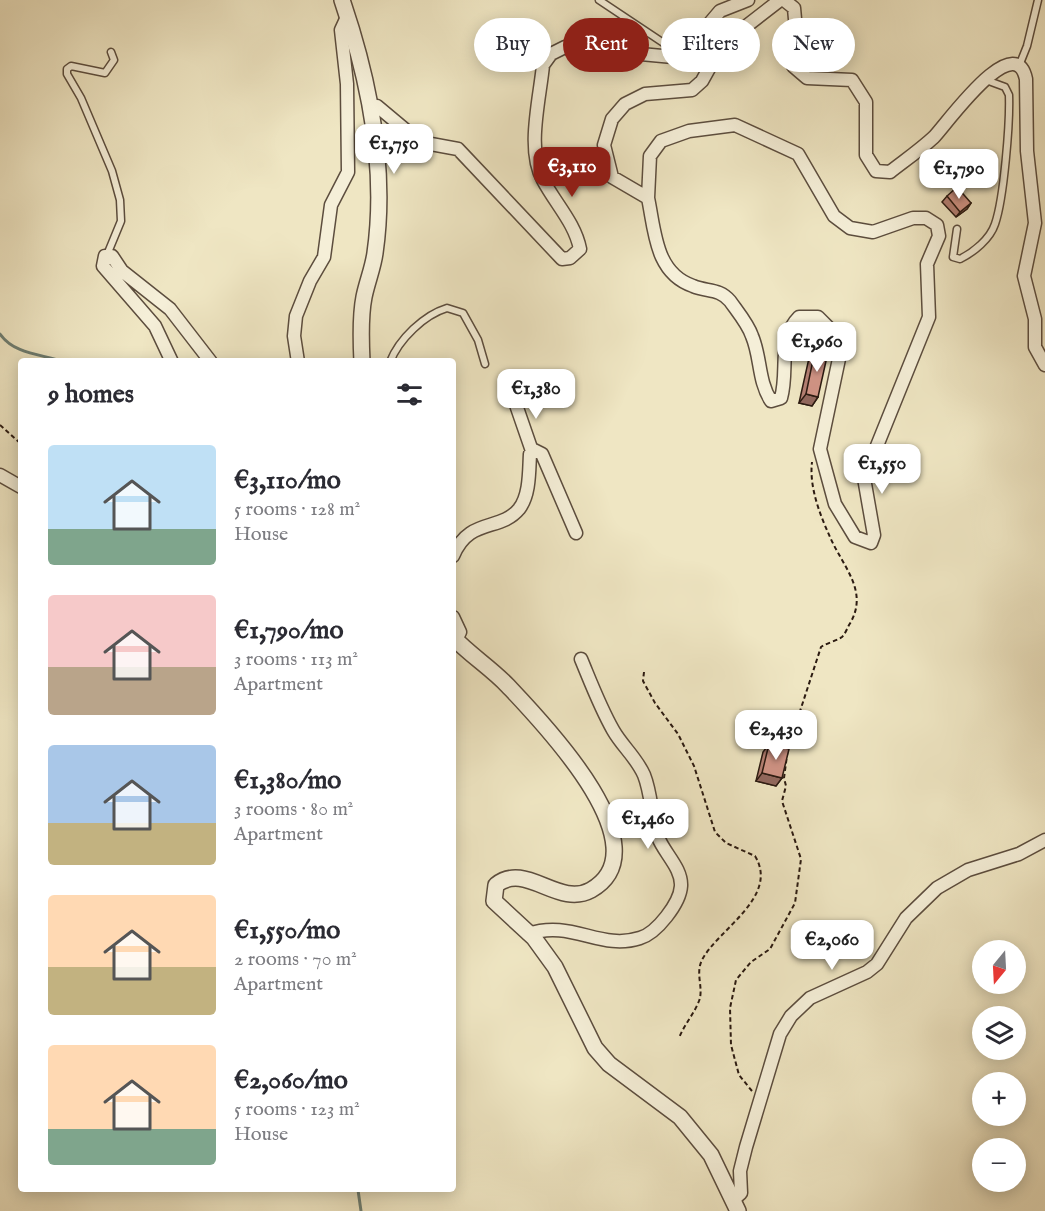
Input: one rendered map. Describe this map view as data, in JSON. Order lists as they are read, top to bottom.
{
  "north": "bottom",
  "page": {
    "chip": [
      "Buy",
      "Rent",
      "Filters",
      "New"
    ],
    "price": [
      "€1,750",
      "€3,110",
      "€1,790",
      "€1,960",
      "€1,380",
      "€1,550",
      "€2,430",
      "€1,460",
      "€2,060"
    ],
    "heading": "9 homes",
    "list": [
      {
        "name": "€3,110/mo",
        "note": "5 rooms · 128 m² · House"
      },
      {
        "name": "€1,790/mo",
        "note": "3 rooms · 113 m² · Apartment"
      },
      {
        "name": "€1,380/mo",
        "note": "3 rooms · 80 m² · Apartment"
      },
      {
        "name": "€1,550/mo",
        "note": "2 rooms · 70 m² · Apartment"
      },
      {
        "name": "€2,060/mo",
        "note": "5 rooms · 123 m² · House"
      }
    ],
    "map_buttons": ["+", "−"]
  }
}
